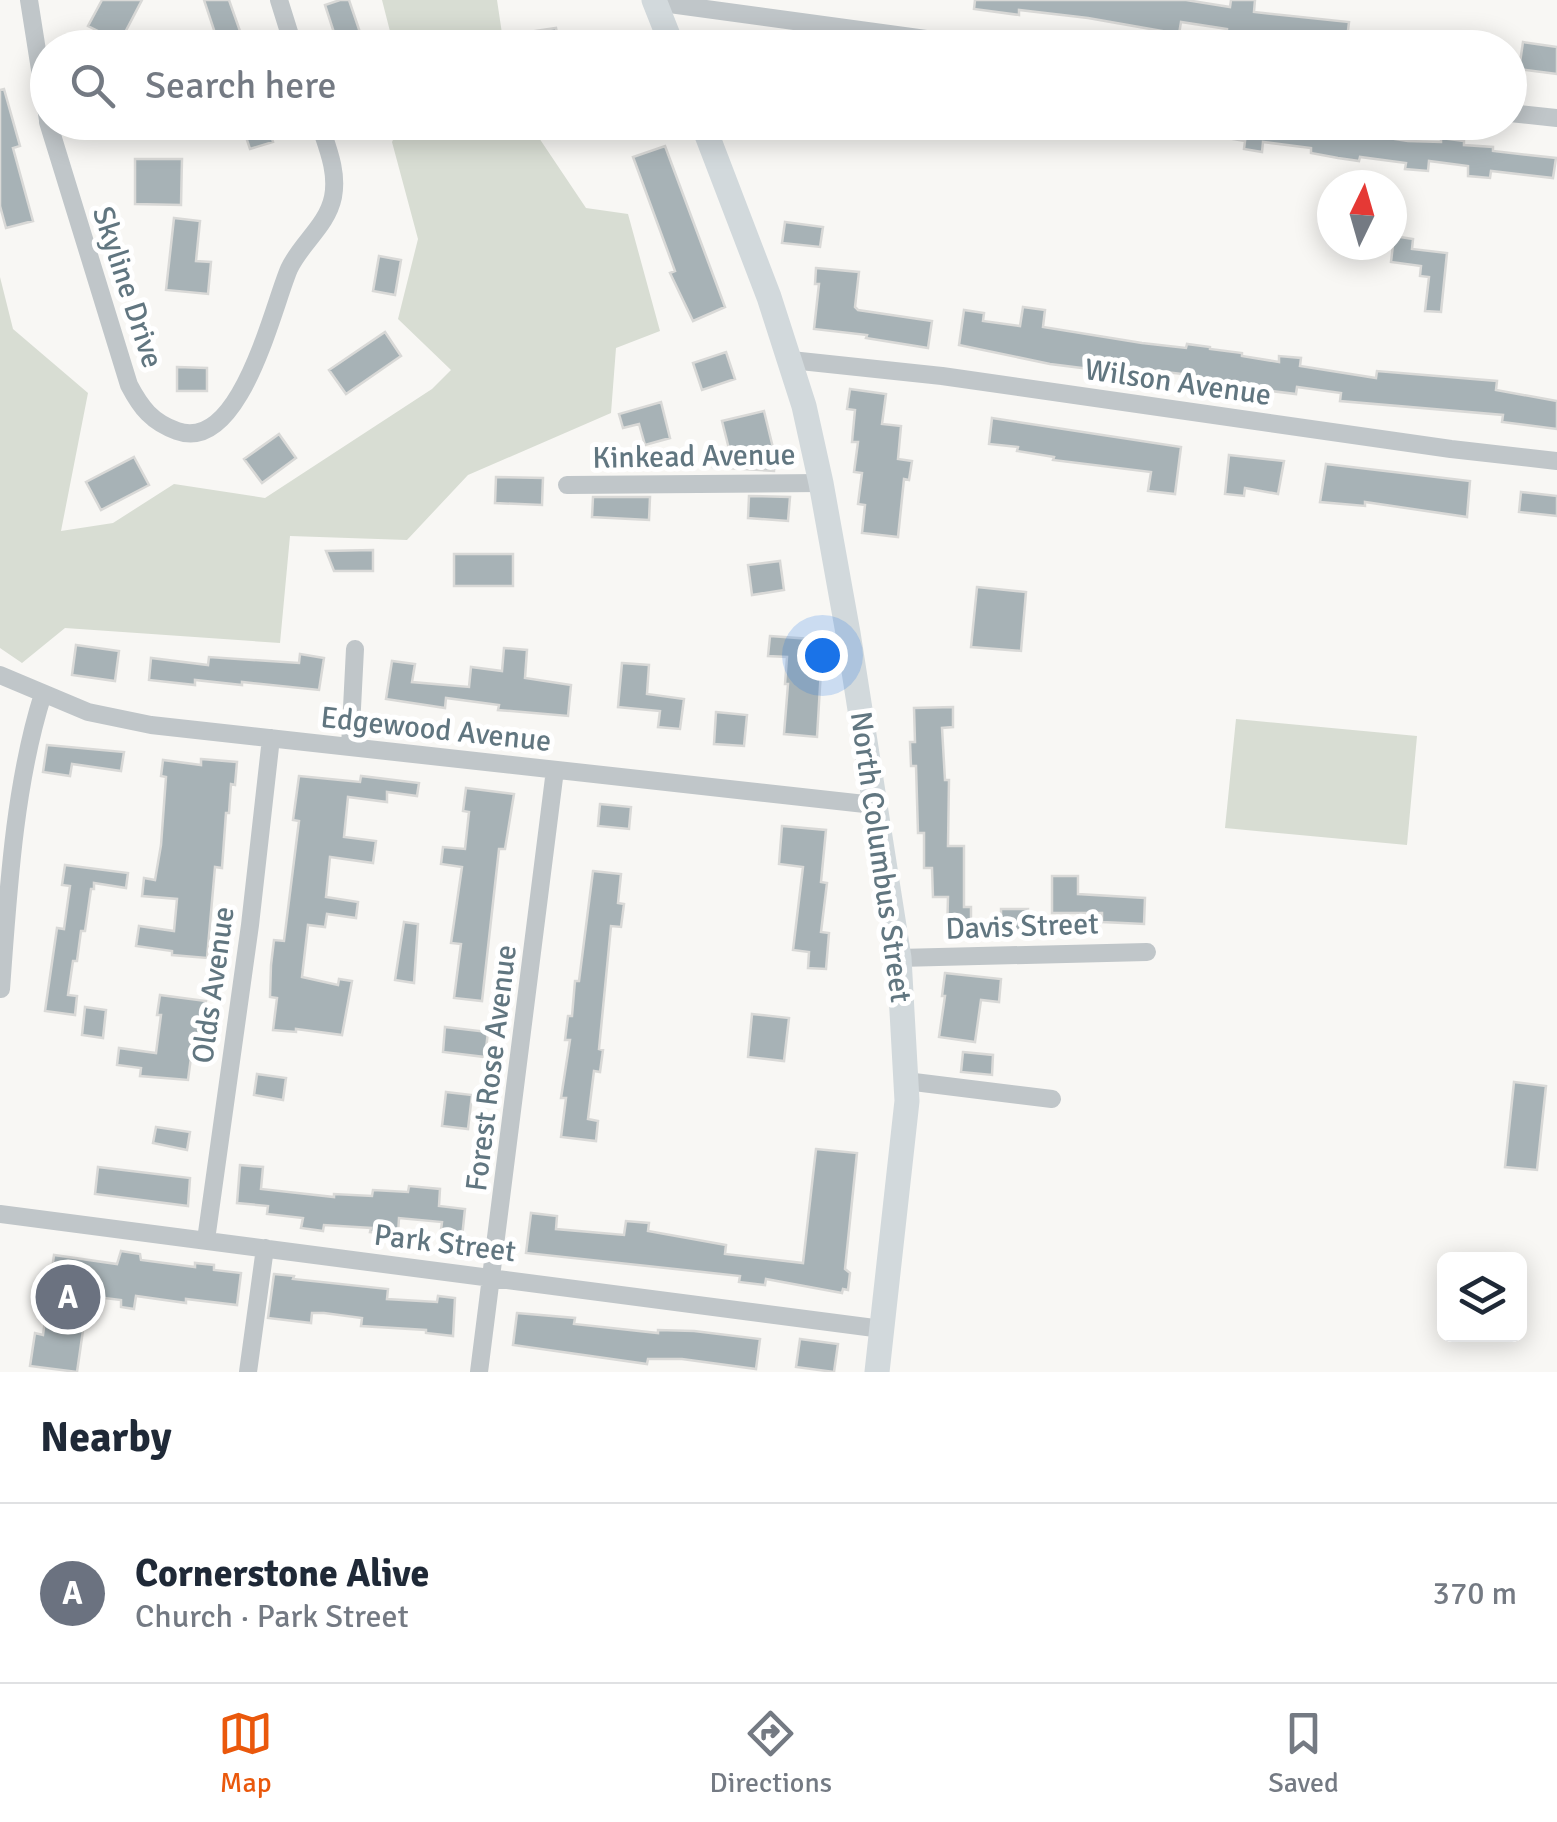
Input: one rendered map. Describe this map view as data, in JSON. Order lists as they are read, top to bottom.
{
  "streets": {
    "main road": ["North Columbus Street"],
    "street": [
      "Skyline Drive",
      "Wilson Avenue",
      "Kinkead Avenue",
      "Edgewood Avenue",
      "Davis Street",
      "Olds Avenue",
      "Forest Rose Avenue",
      "Park Street"
    ]
  },
  "crossings": [
    ["Wilson Avenue", "North Columbus Street"],
    ["Kinkead Avenue", "North Columbus Street"],
    ["Edgewood Avenue", "North Columbus Street"],
    ["Edgewood Avenue", "Olds Avenue"],
    ["Edgewood Avenue", "Forest Rose Avenue"],
    ["North Columbus Street", "Davis Street"],
    ["North Columbus Street", "Park Street"],
    ["Olds Avenue", "Park Street"],
    ["Forest Rose Avenue", "Park Street"]
  ],
  "north": "top",
  "page": {
    "search": "Search here",
    "pins": "A",
    "heading": "Nearby",
    "list": [
      {
        "mark": "A",
        "name": "Cornerstone Alive",
        "note": "Church · Park Street",
        "value": "370 m"
      }
    ],
    "nav": ["Map", "Directions", "Saved"]
  }
}
